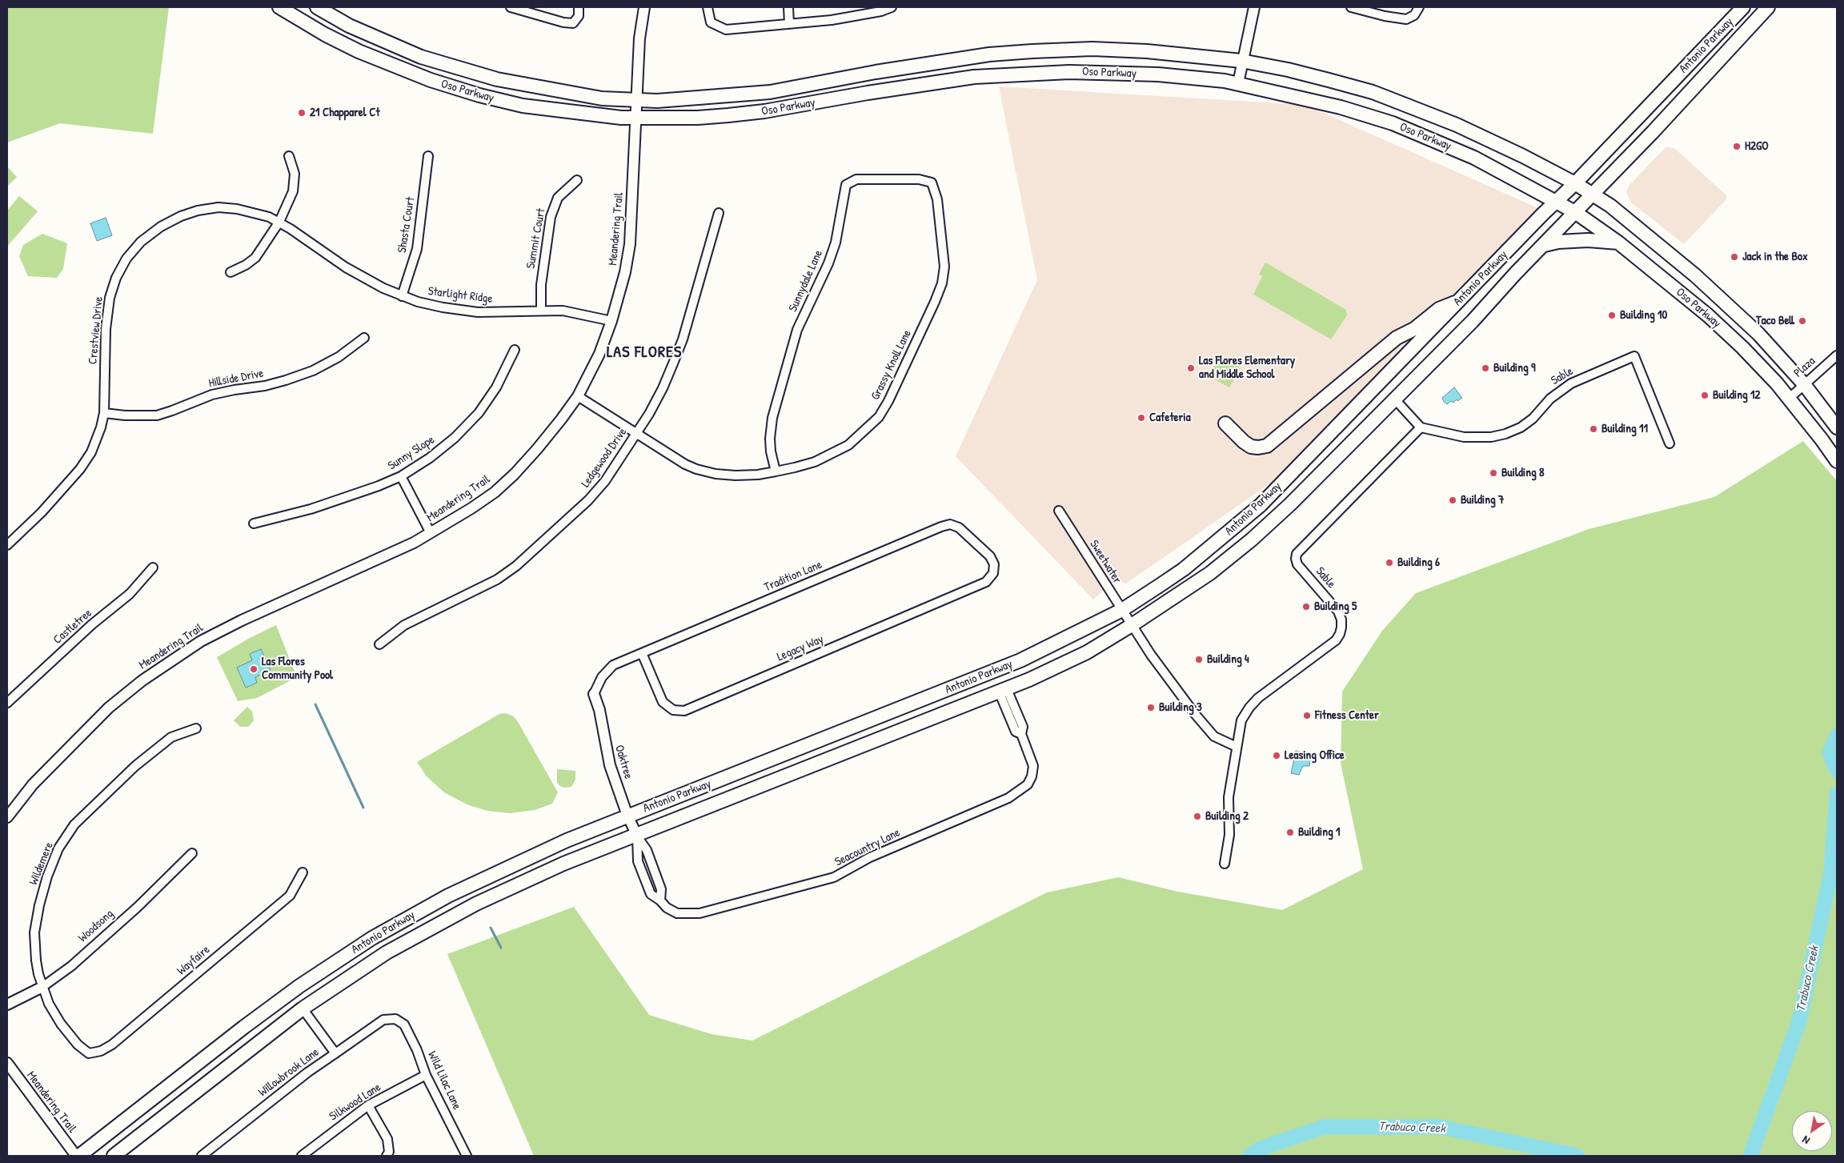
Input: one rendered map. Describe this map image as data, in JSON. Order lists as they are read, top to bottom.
{
  "streets": {
    "main road": ["Antonio Parkway", "Oso Parkway"],
    "street": [
      "Shasta Court",
      "Meandering Trail",
      "Summit Court",
      "Sunnydale Lane",
      "Starlight Ridge",
      "Crestview Drive",
      "Grassy Knoll Lane",
      "Plaza",
      "Sable",
      "Hillside Drive",
      "Sunny Slope",
      "Ledgewood Drive",
      "Sweetwater",
      "Tradition Lane",
      "Castletree",
      "Legacy Way",
      "Oaktree",
      "Seacountry Lane",
      "Wildemere",
      "Woodsong",
      "Wayfaire",
      "Willowbrook Lane",
      "Wild Lilac Lane",
      "Silkwood Lane"
    ]
  },
  "crossings": [
    ["Antonio Parkway", "Oso Parkway"],
    ["Antonio Parkway", "Sweetwater"],
    ["Antonio Parkway", "Oaktree"],
    ["Antonio Parkway", "Seacountry Lane"],
    ["Oso Parkway", "Meandering Trail"],
    ["Oso Parkway", "Plaza"],
    ["Shasta Court", "Starlight Ridge"],
    ["Meandering Trail", "Starlight Ridge"],
    ["Meandering Trail", "Grassy Knoll Lane"],
    ["Summit Court", "Starlight Ridge"],
    ["Sunnydale Lane", "Grassy Knoll Lane"],
    ["Starlight Ridge", "Crestview Drive"],
    ["Crestview Drive", "Hillside Drive"],
    ["Grassy Knoll Lane", "Ledgewood Drive"],
    ["Tradition Lane", "Legacy Way"],
    ["Tradition Lane", "Oaktree"],
    ["Oaktree", "Seacountry Lane"],
    ["Wildemere", "Woodsong"],
    ["Wildemere", "Wayfaire"],
    ["Willowbrook Lane", "Wild Lilac Lane"],
    ["Wild Lilac Lane", "Silkwood Lane"]
  ],
  "districts": ["LAS FLORES"],
  "water": ["Trabuco Creek"],
  "places": [
    "21 Chapparel Ct",
    "H2GO",
    "Jack in the Box",
    "Building 10",
    "Taco Bell",
    "Las Flores Elementary and Middle School",
    "Building 9",
    "Building 12",
    "Cafeteria",
    "Building 11",
    "Building 8",
    "Building 7",
    "Building 6",
    "Building 5",
    "Building 4",
    "Las Flores Community Pool",
    "Building 3",
    "Fitness Center",
    "Leasing Office",
    "Building 2",
    "Building 1"
  ],
  "north": "bottom left"
}
